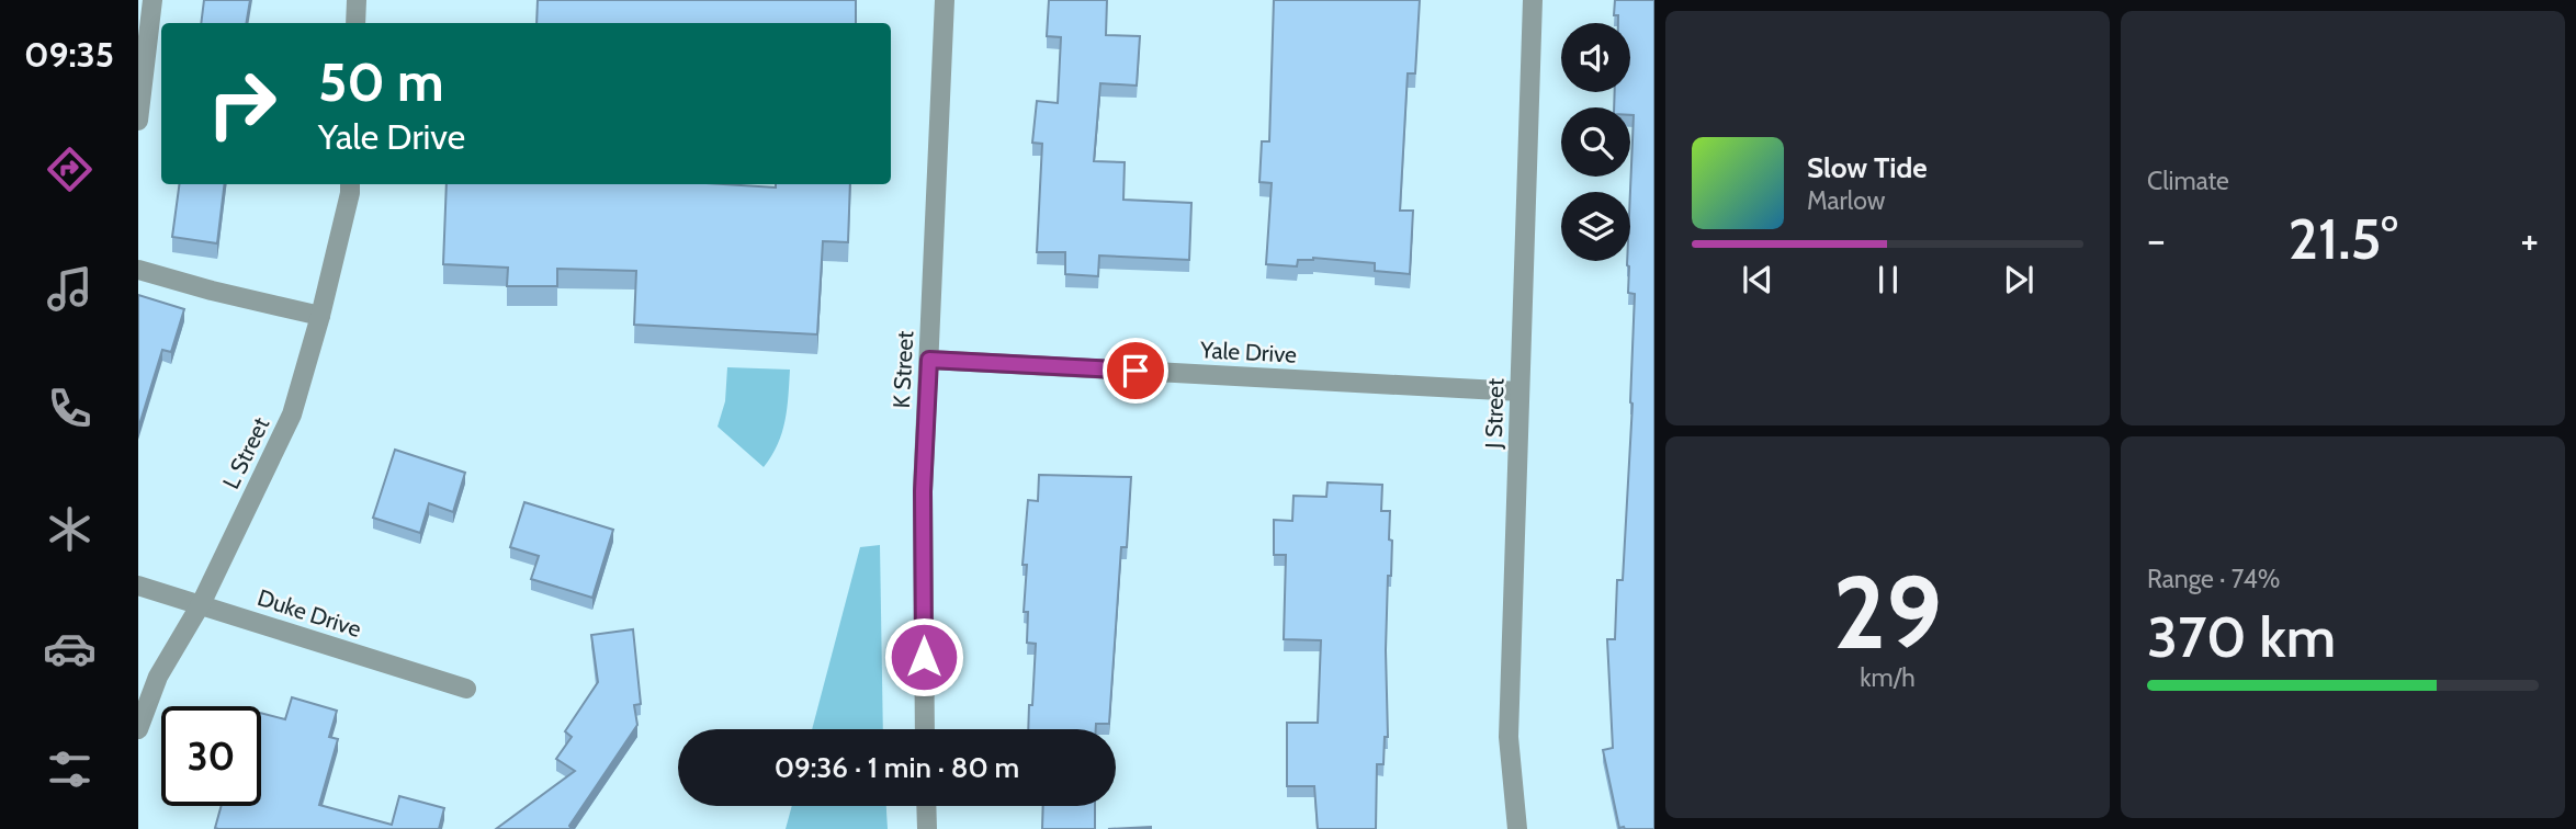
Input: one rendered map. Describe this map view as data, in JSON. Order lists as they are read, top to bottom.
{
  "streets": {
    "street": [
      "Yale Drive",
      "K Street",
      "J Street",
      "L Street",
      "Duke Drive"
    ]
  },
  "crossings": [
    ["Yale Drive", "K Street"],
    ["Yale Drive", "J Street"],
    ["L Street", "Duke Drive"]
  ],
  "page": {
    "tabs": "09:35",
    "tile": [
      "Climate",
      ["29", "km/h"],
      ["Range · 74%", "370 km"]
    ],
    "turn": ["50 m", "Yale Drive"],
    "song": ["Slow Tide", "Marlow"],
    "heat": ["−", "21.5°", "+"],
    "limit": "30",
    "trip": "09:36 · 1 min · 80 m"
  }
}
